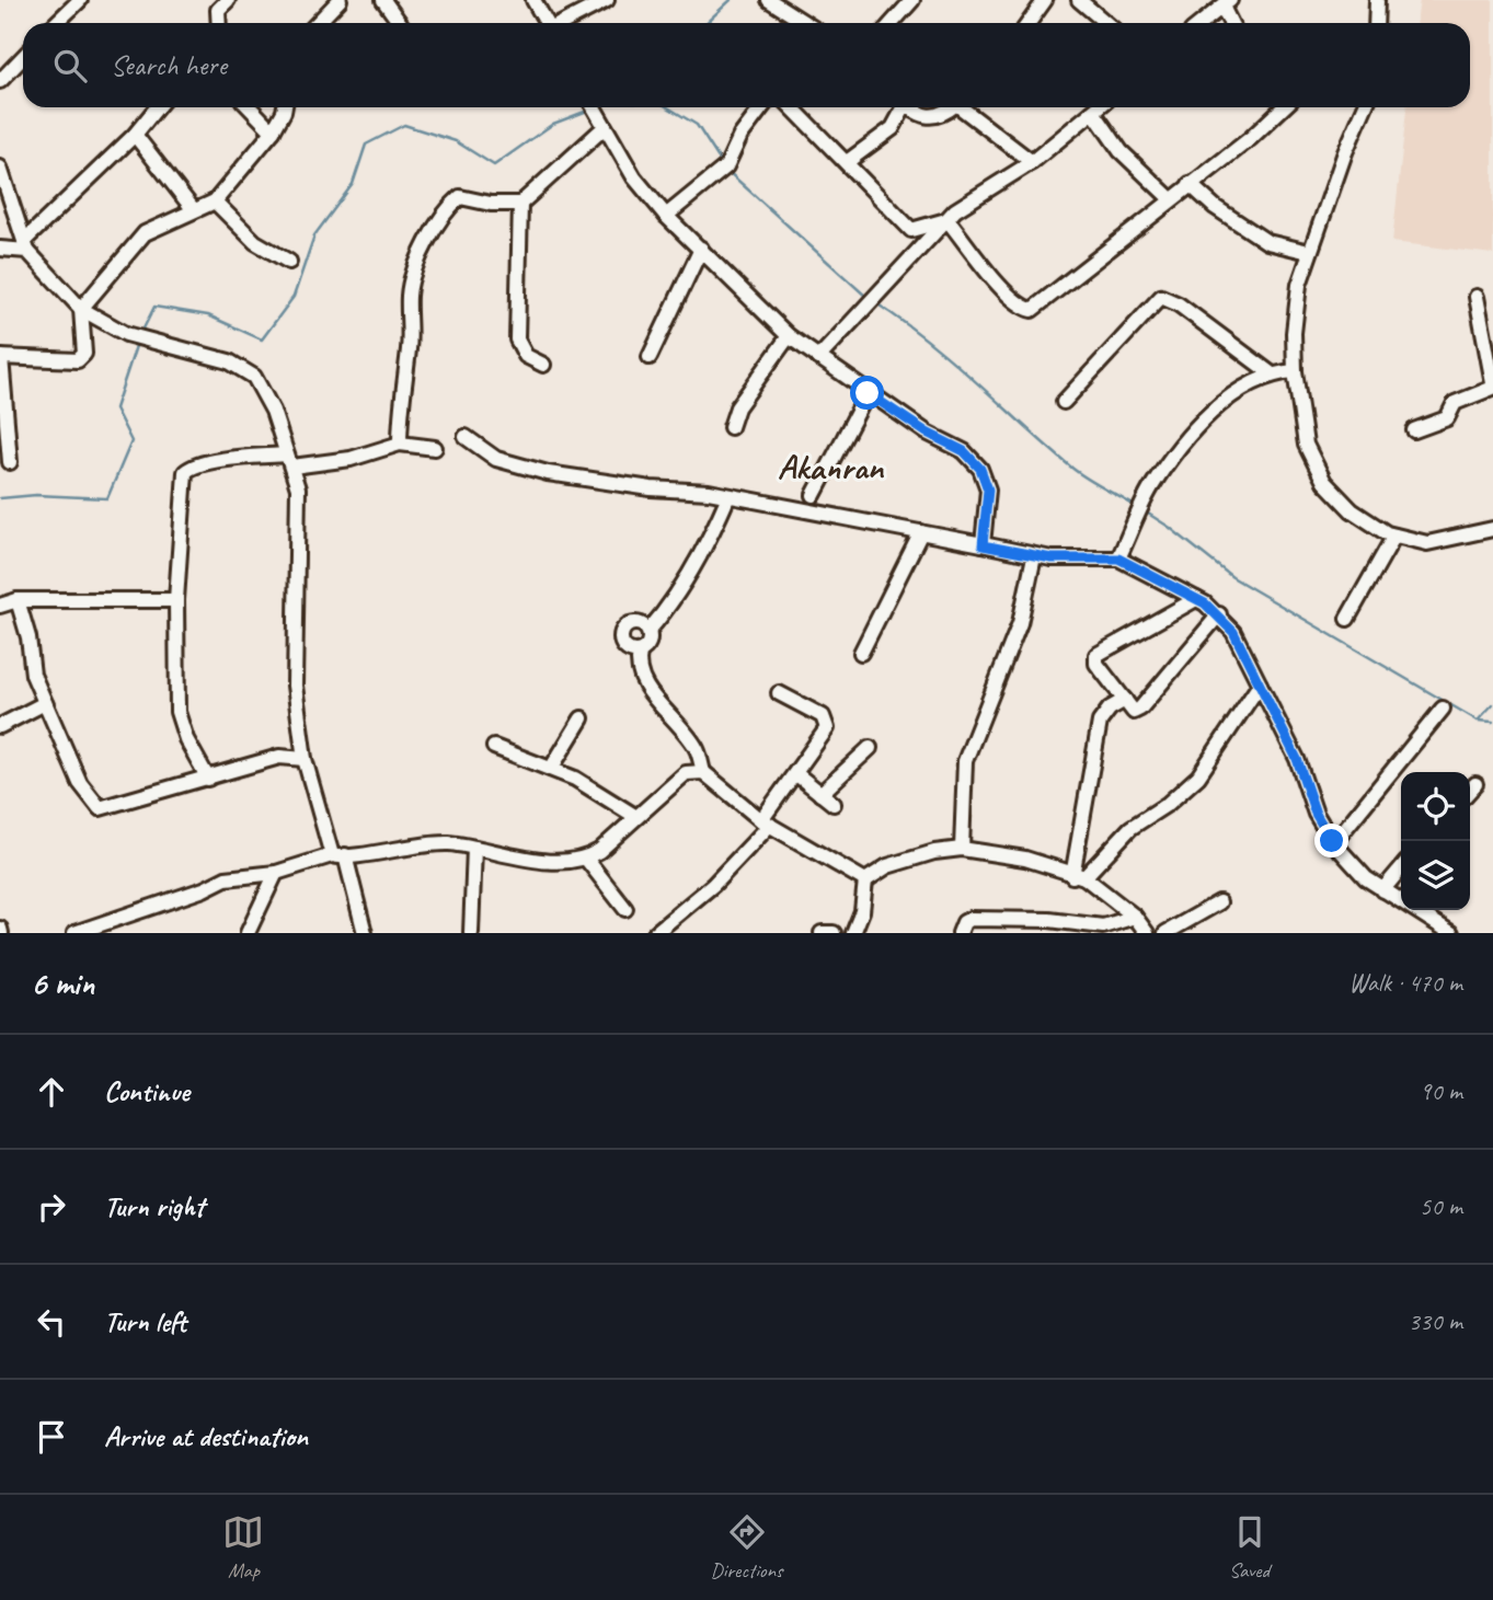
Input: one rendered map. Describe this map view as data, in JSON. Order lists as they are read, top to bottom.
{
  "districts": ["Akanran"],
  "page": {
    "search": "Search here",
    "heading": ["6 min", "Walk · 470 m"],
    "list": [
      ["Continue", "90 m"],
      ["Turn right", "50 m"],
      ["Turn left", "330 m"],
      "Arrive at destination"
    ],
    "nav": ["Map", "Directions", "Saved"]
  }
}
